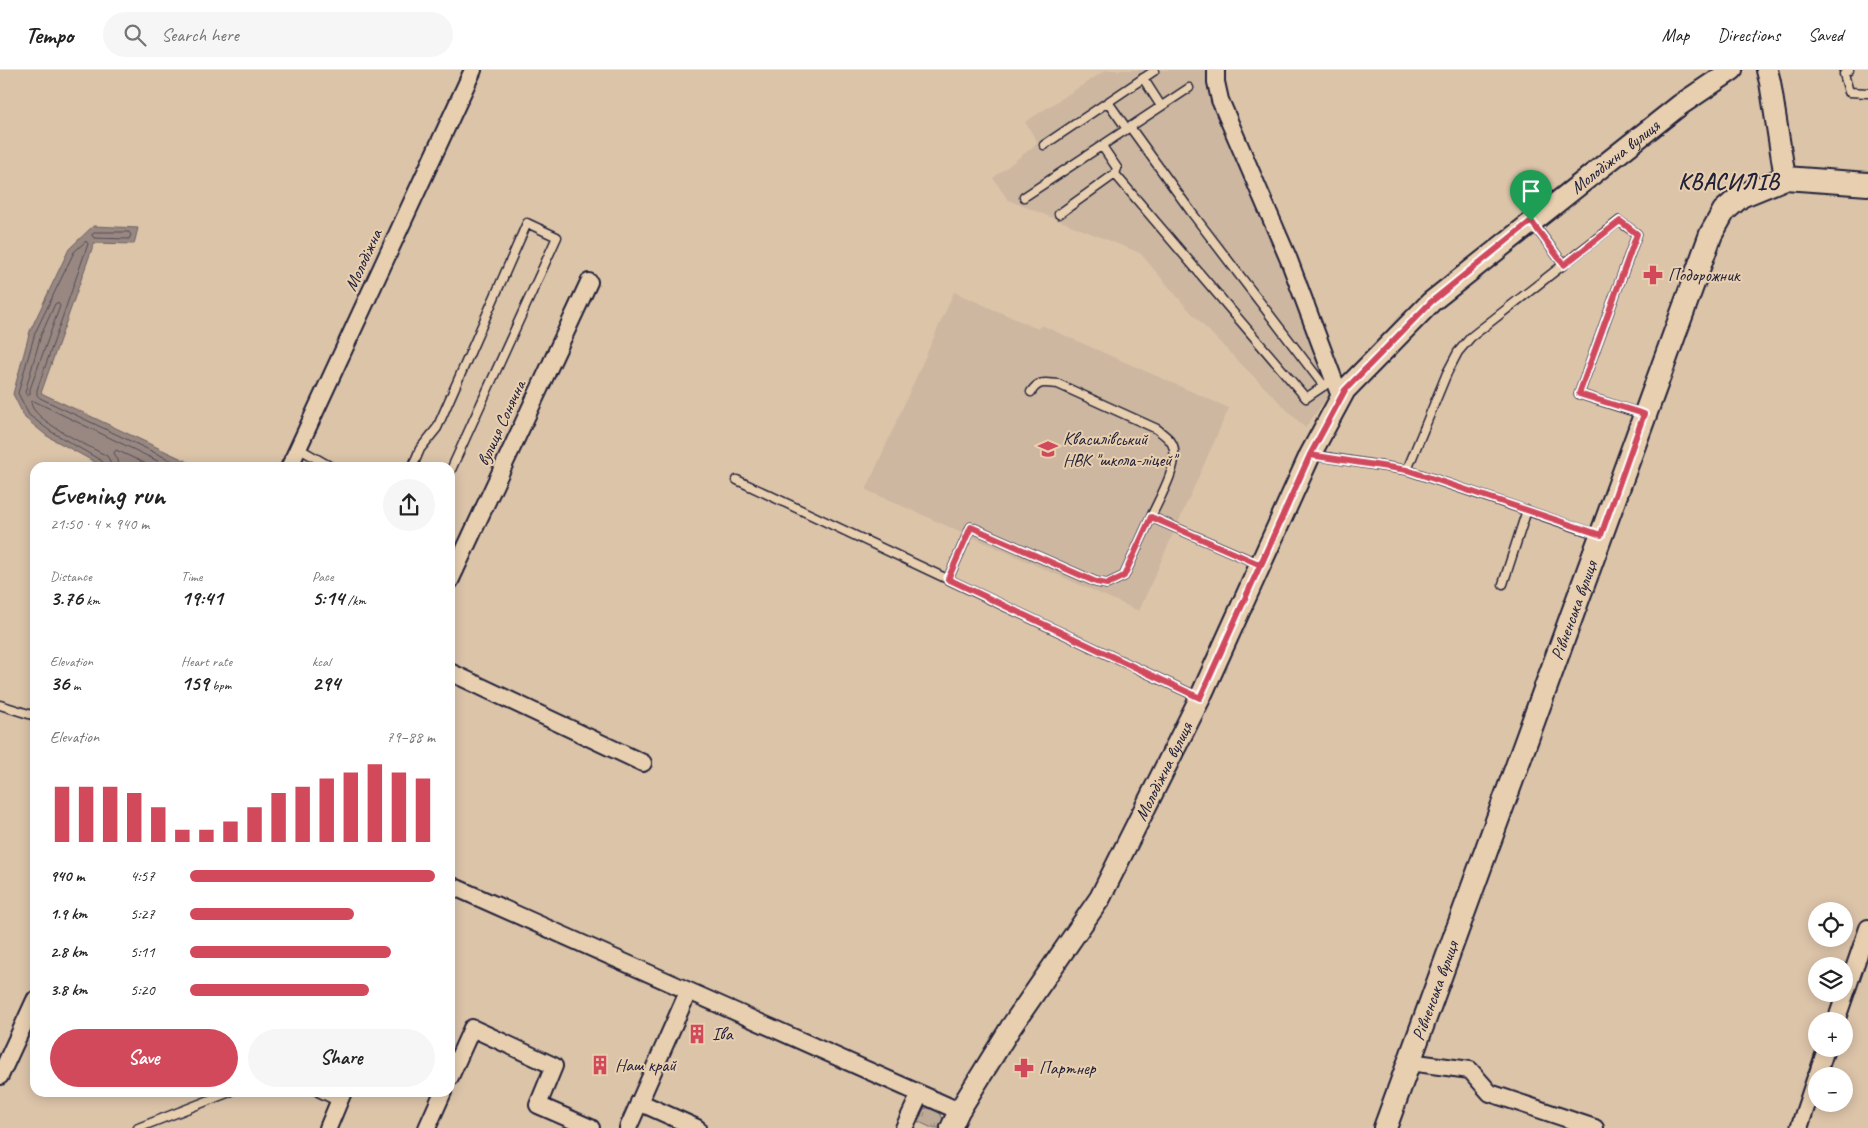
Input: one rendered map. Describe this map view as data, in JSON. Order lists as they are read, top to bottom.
{
  "streets": {
    "main road": ["Рівненська вулиця"],
    "street": ["Молодіжна вулиця", "Молодіжна", "вулиця Сонячна"]
  },
  "districts": ["КВАСИЛІВ"],
  "places": {
    "pharmacy": ["Подорожник", "Партнер"],
    "school or university": ["Квасилівський НВК \"школа-ліцей\""],
    "building": ["Іва", "Наш край"]
  },
  "page": {
    "header": "Tempo",
    "search": "Search here",
    "nav": ["Map", "Directions", "Saved"],
    "heading": ["Evening run", "21:50 · 4 × 940 m"],
    "stats": [
      ["Distance", "3.76 km"],
      ["Time", "19:41"],
      ["Pace", "5:14 /km"],
      ["Elevation", "36 m"],
      ["Heart rate", "159 bpm"],
      ["kcal", "294"]
    ],
    "chart": ["Elevation", "79–88 m"],
    "list": [
      {
        "name": "940 m",
        "note": "4:57"
      },
      {
        "name": "1.9 km",
        "note": "5:27"
      },
      {
        "name": "2.8 km",
        "note": "5:11"
      },
      {
        "name": "3.8 km",
        "note": "5:20"
      }
    ],
    "map_buttons": ["+", "−"],
    "buttons": ["Save", "Share"]
  }
}
